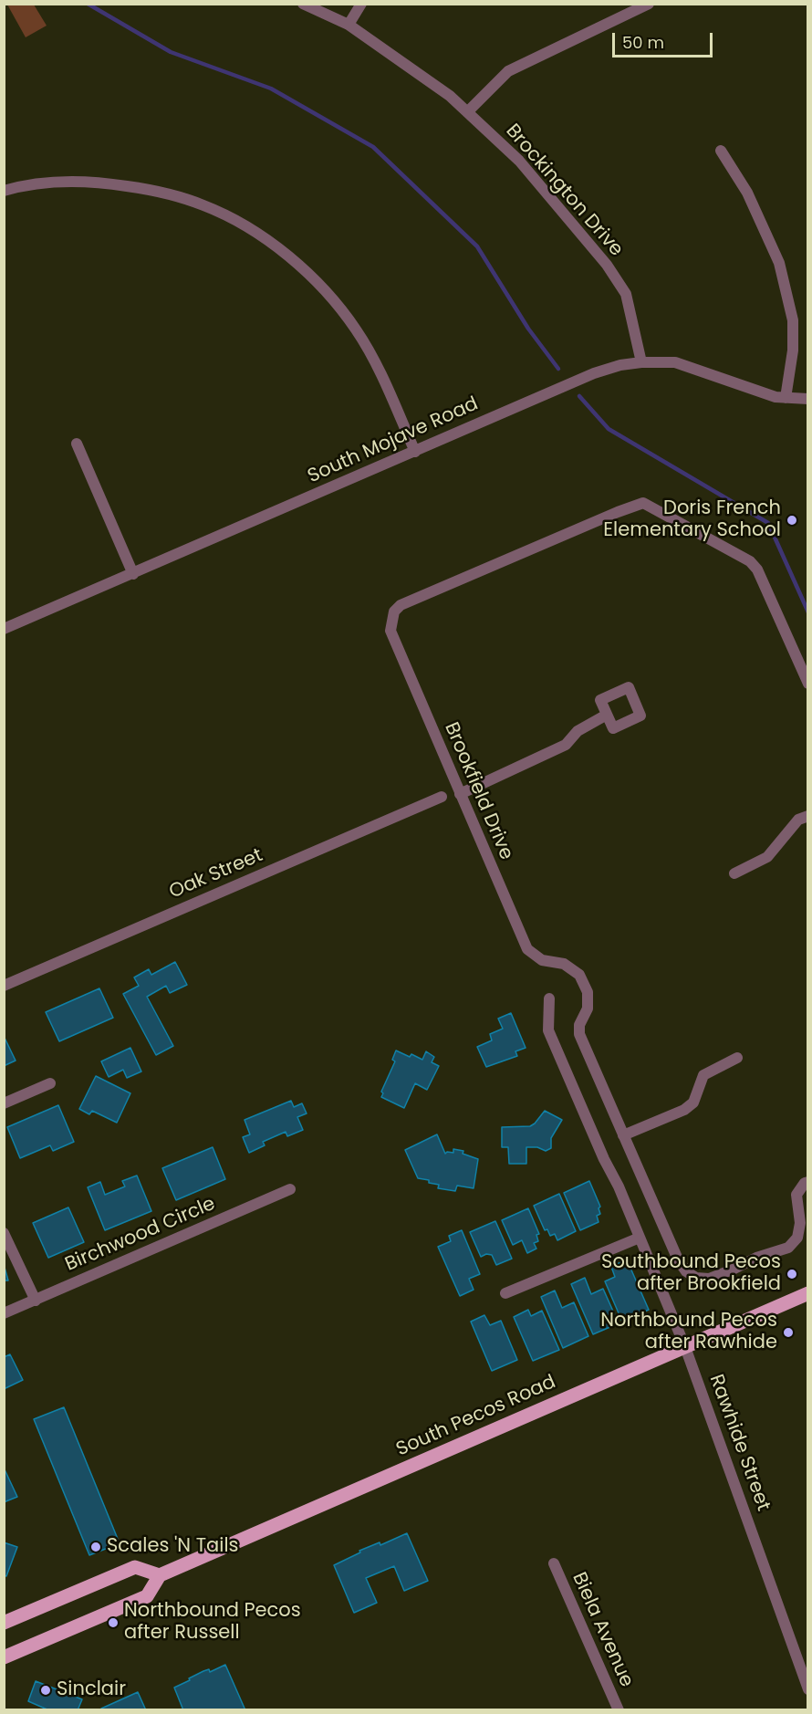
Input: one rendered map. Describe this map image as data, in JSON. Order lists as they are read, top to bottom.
{
  "streets": {
    "main road": ["South Pecos Road"],
    "street": [
      "Brockington Drive",
      "South Mojave Road",
      "Brookfield Drive",
      "Oak Street",
      "Birchwood Circle",
      "Rawhide Street",
      "Biela Avenue"
    ]
  },
  "crossings": [
    ["Brockington Drive", "South Mojave Road"],
    ["South Pecos Road", "Rawhide Street"]
  ],
  "places": [
    "Doris French Elementary School",
    "Southbound Pecos after Brookfield",
    "Northbound Pecos after Rawhide",
    "Scales 'N Tails",
    "Northbound Pecos after Russell",
    "Sinclair"
  ],
  "scale_bar": "50 m"
}
